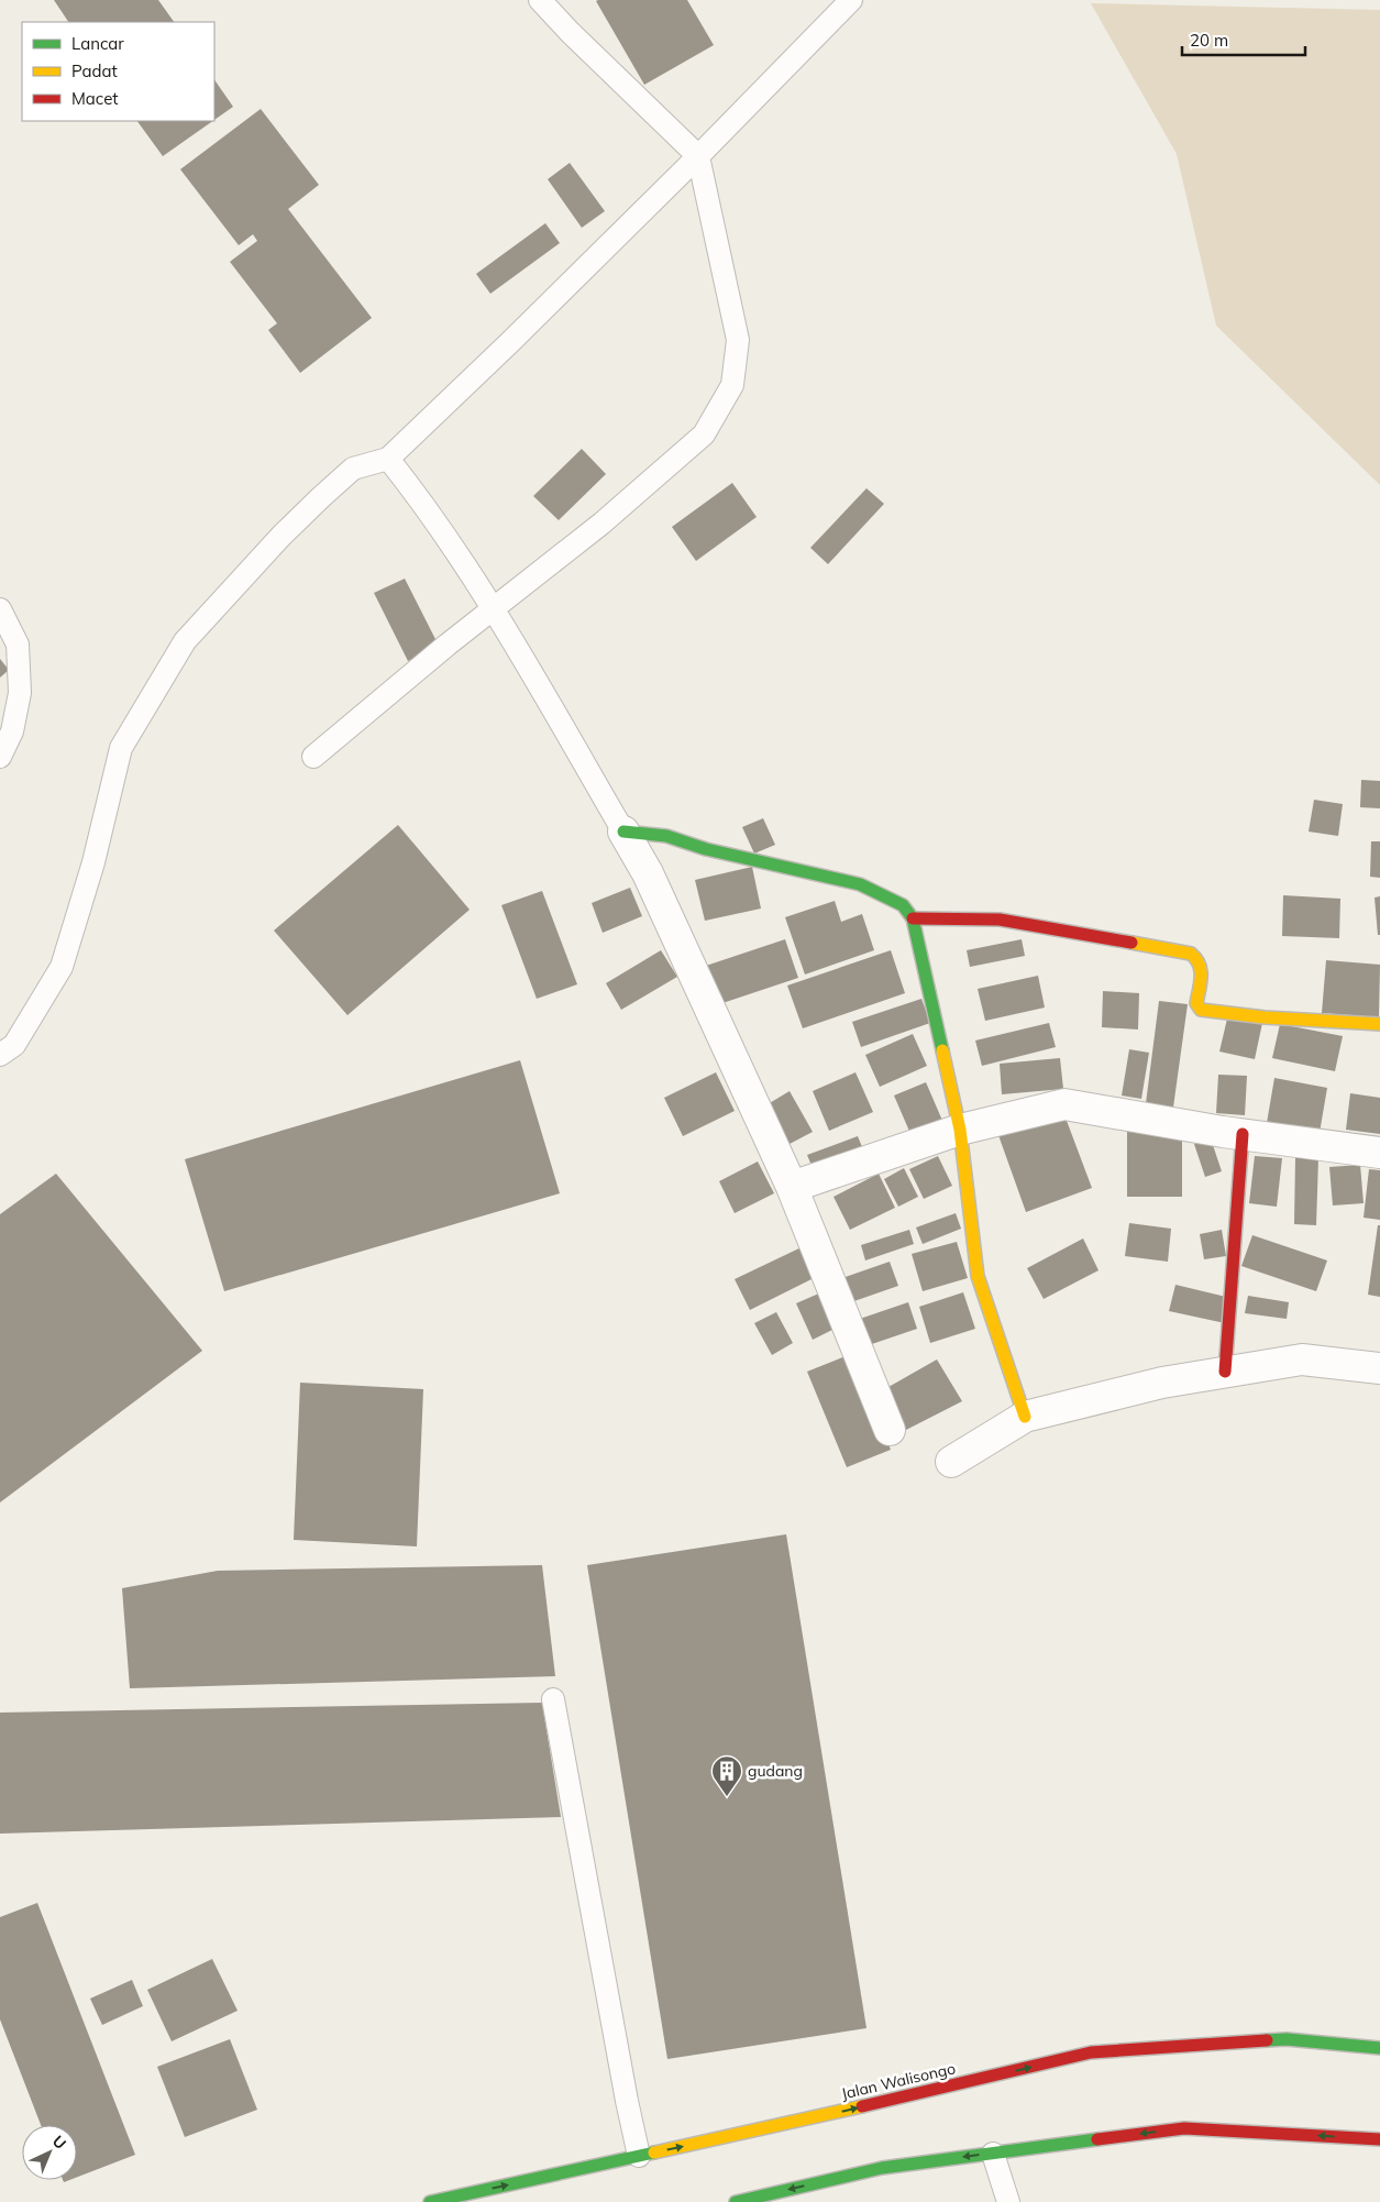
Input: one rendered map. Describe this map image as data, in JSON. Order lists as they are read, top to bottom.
{
  "streets": {
    "main road": ["Jalan Walisongo"]
  },
  "places": {
    "building": ["gudang"]
  },
  "legend": ["Lancar", "Padat", "Macet"],
  "scale_bar": "20 m",
  "north": "top right"
}
